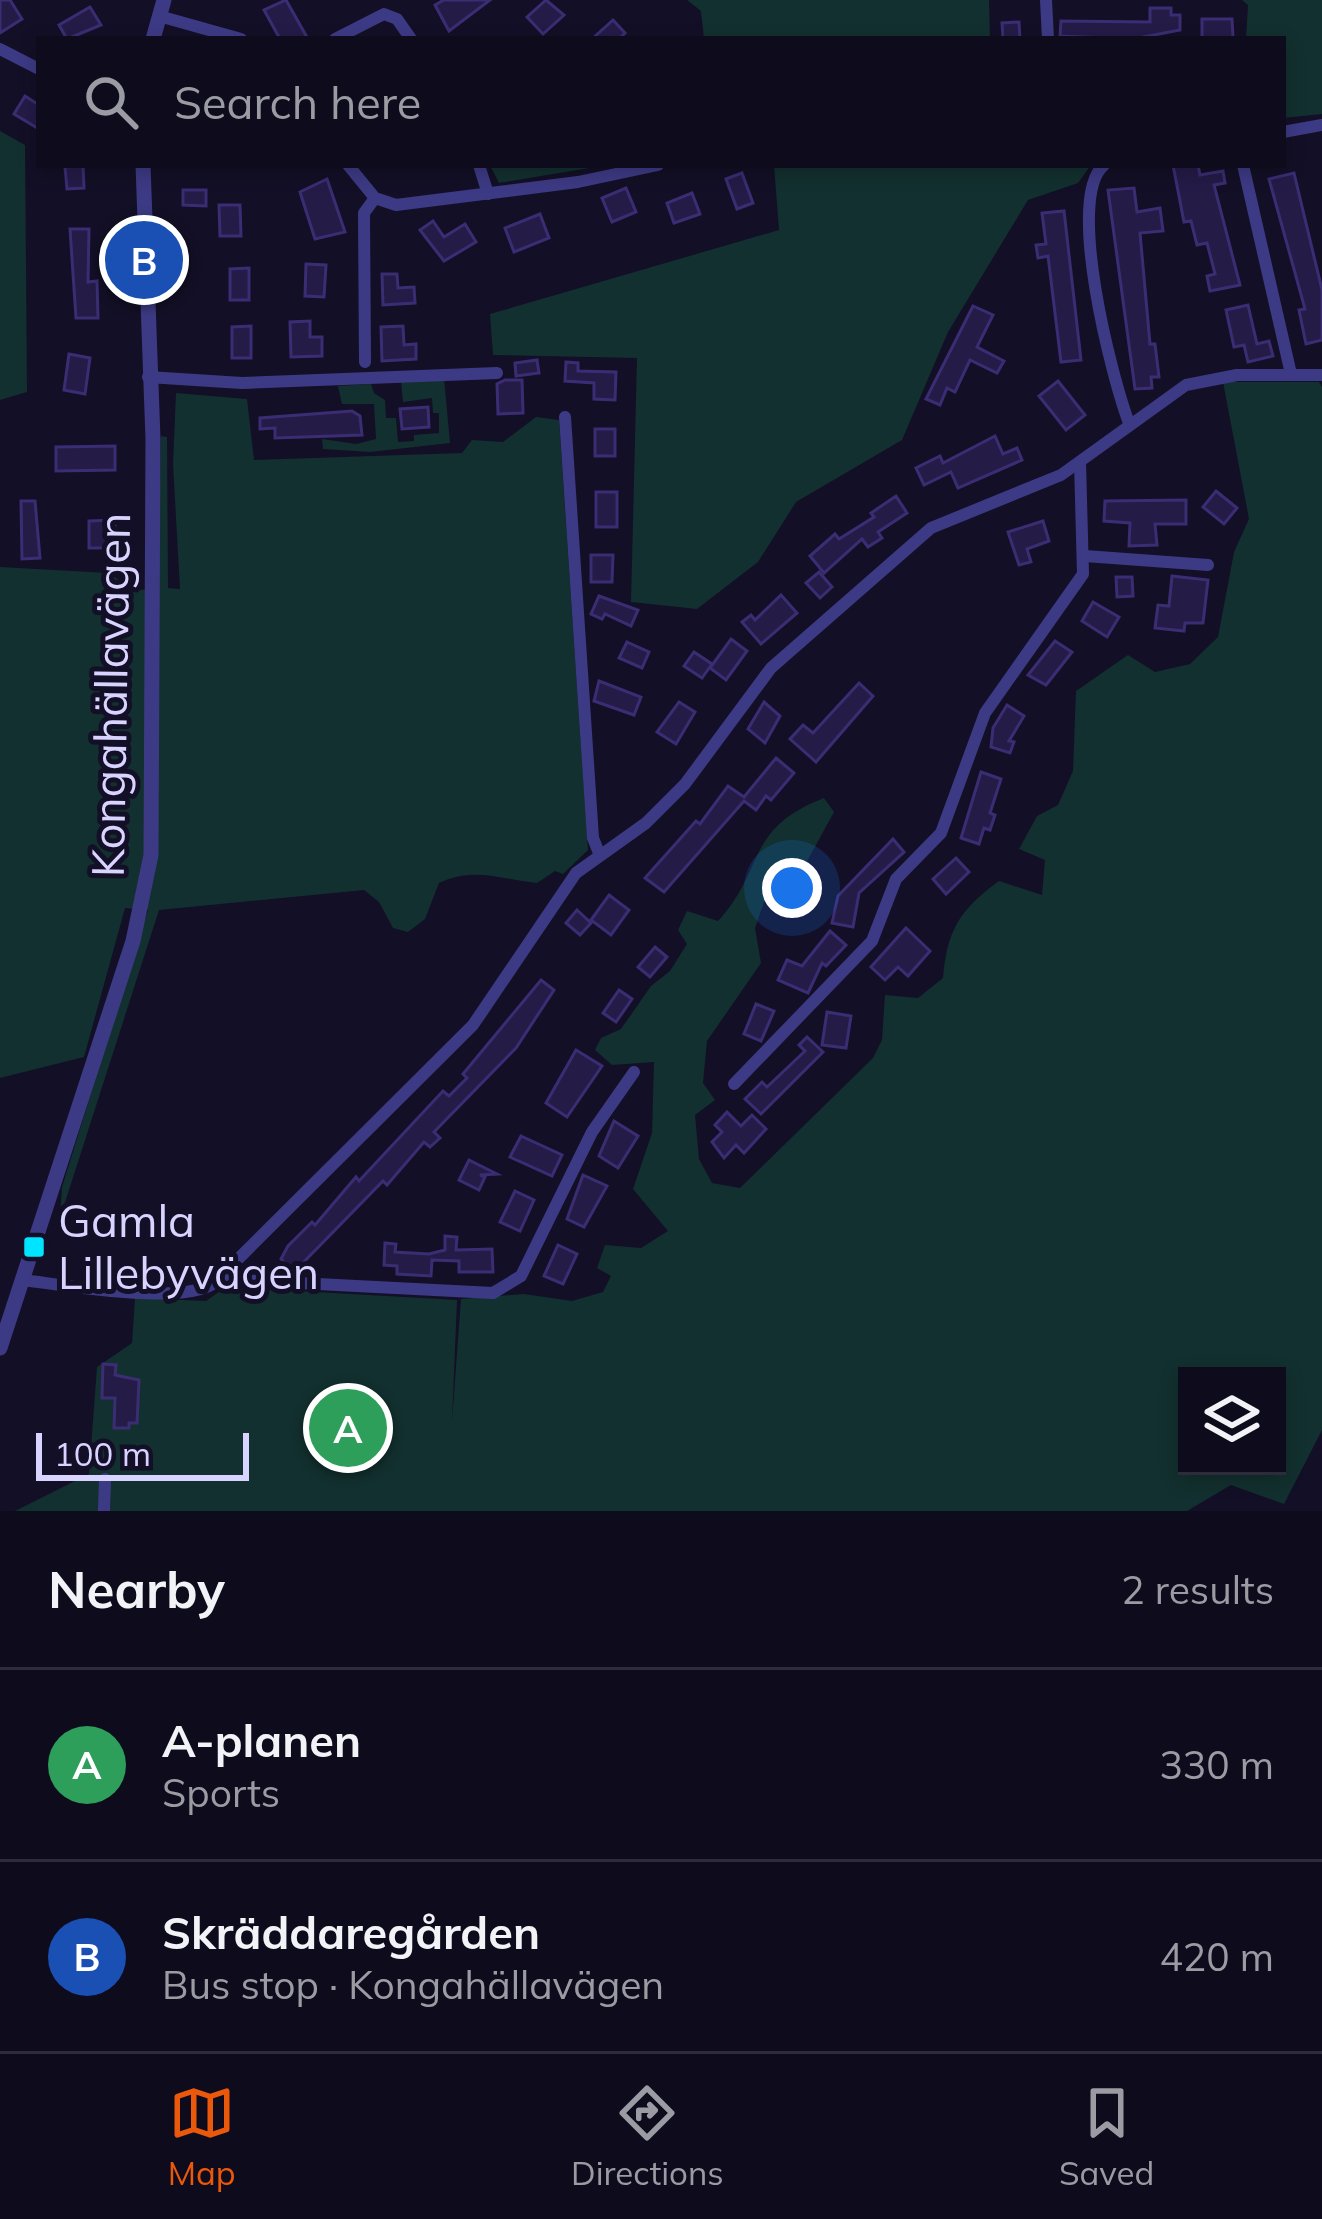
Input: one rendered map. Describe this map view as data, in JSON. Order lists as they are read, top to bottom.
{
  "streets": {
    "street": ["Kongahällavägen"]
  },
  "places": {
    "transit": ["Gamla Lillebyvägen"]
  },
  "scale_bar": "100 m",
  "page": {
    "search": "Search here",
    "pins": ["B", "A"],
    "scale": "100 m",
    "heading": ["Nearby", "2 results"],
    "list": [
      {
        "mark": "A",
        "name": "A-planen",
        "note": "Sports",
        "value": "330 m"
      },
      {
        "mark": "B",
        "name": "Skräddaregården",
        "note": "Bus stop · Kongahällavägen",
        "value": "420 m"
      }
    ],
    "nav": ["Map", "Directions", "Saved"]
  }
}
